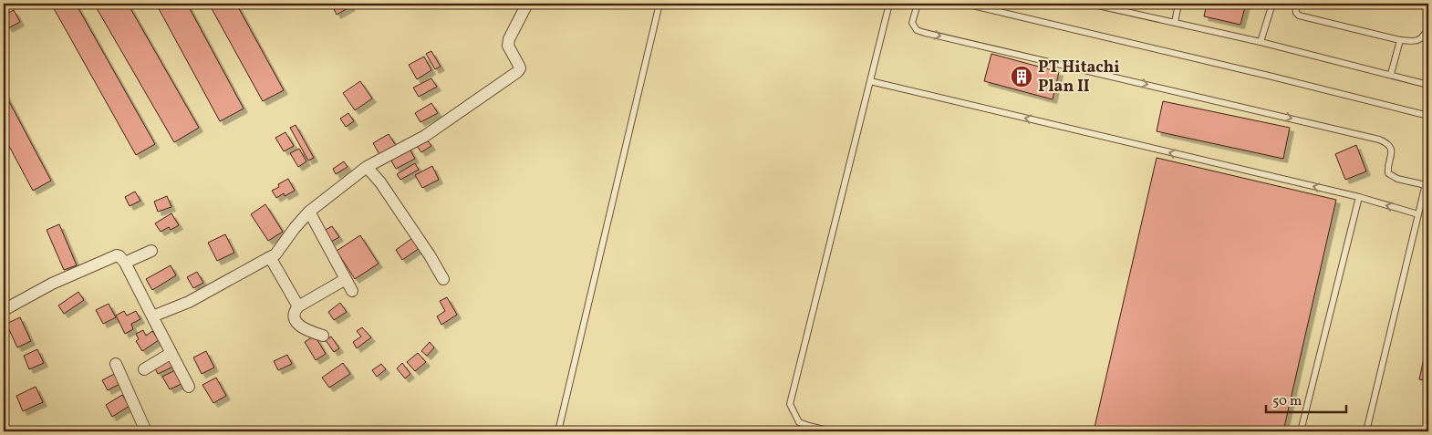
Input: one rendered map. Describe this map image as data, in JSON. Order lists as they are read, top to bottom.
{
  "places": {
    "building": ["PT Hitachi Plan II"]
  },
  "scale_bar": "50 m"
}
